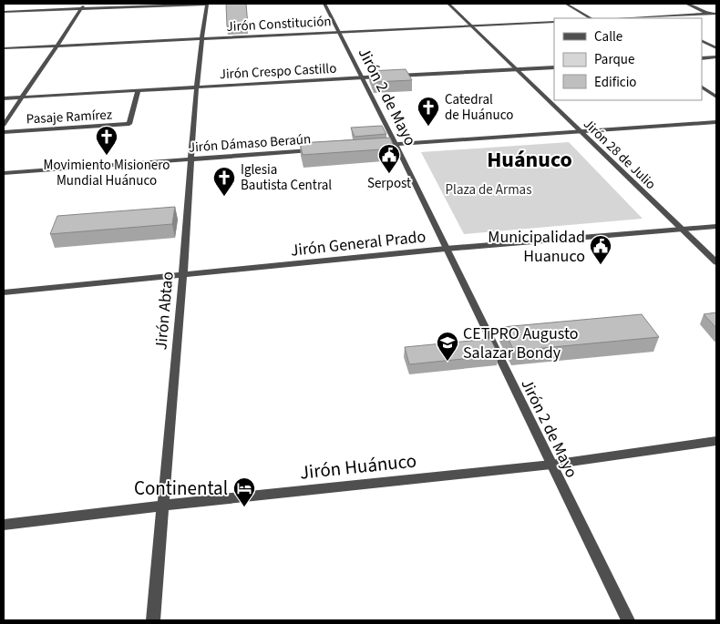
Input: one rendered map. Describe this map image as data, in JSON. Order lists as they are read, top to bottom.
{
  "streets": {
    "street": [
      "Jirón Constitución",
      "Jirón Crespo Castillo",
      "Jirón 2 de Mayo",
      "Pasaje Ramírez",
      "Jirón Dámaso Beraún",
      "Jirón 28 de Julio",
      "Jirón General Prado",
      "Jirón Abtao",
      "Jirón Huánuco"
    ]
  },
  "crossings": [
    ["Jirón Constitución", "Jirón 2 de Mayo"],
    ["Jirón Constitución", "Jirón 28 de Julio"],
    ["Jirón Constitución", "Jirón Abtao"],
    ["Jirón Crespo Castillo", "Jirón 2 de Mayo"],
    ["Jirón Crespo Castillo", "Pasaje Ramírez"],
    ["Jirón Crespo Castillo", "Jirón Abtao"],
    ["Jirón 2 de Mayo", "Jirón General Prado"],
    ["Jirón 2 de Mayo", "Jirón Huánuco"],
    ["Jirón Dámaso Beraún", "Jirón Abtao"],
    ["Jirón 28 de Julio", "Jirón General Prado"],
    ["Jirón General Prado", "Jirón Abtao"],
    ["Jirón Abtao", "Jirón Huánuco"]
  ],
  "districts": ["Huánuco"],
  "parks": ["Plaza de Armas"],
  "places": {
    "church": ["Catedral de Huánuco", "Movimiento Misionero Mundial Huánuco", "Iglesia Bautista Central"],
    "public building": ["Serpost", "Municipalidad Huanuco"],
    "school or university": ["CETPRO Augusto Salazar Bondy"],
    "hotel": ["Continental"]
  },
  "legend": ["Calle", "Parque", "Edificio"]
}
